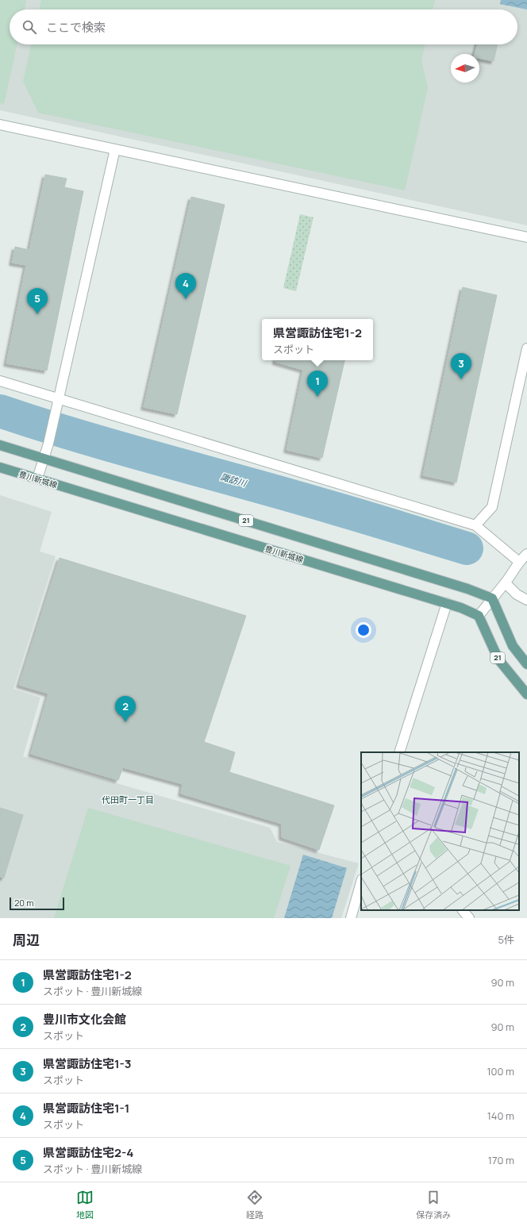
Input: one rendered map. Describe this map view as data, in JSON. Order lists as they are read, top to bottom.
{
  "streets": {
    "main road": ["豊川新城線", "21"]
  },
  "crossings": [
    ["豊川新城線", "21"]
  ],
  "districts": ["代田町一丁目"],
  "water": ["諏訪川"],
  "scale_bar": "20 m",
  "north": "left",
  "page": {
    "search": "ここで検索",
    "pins": [
      "4",
      "5",
      "3",
      "1",
      "2"
    ],
    "popup": ["県営諏訪住宅1-2", "スポット"],
    "scale": "20 m",
    "heading": ["周辺", "5件"],
    "list": [
      {
        "mark": "1",
        "name": "県営諏訪住宅1-2",
        "note": "スポット · 豊川新城線",
        "value": "90 m"
      },
      {
        "mark": "2",
        "name": "豊川市文化会館",
        "note": "スポット",
        "value": "90 m"
      },
      {
        "mark": "3",
        "name": "県営諏訪住宅1-3",
        "note": "スポット",
        "value": "100 m"
      },
      {
        "mark": "4",
        "name": "県営諏訪住宅1-1",
        "note": "スポット",
        "value": "140 m"
      },
      {
        "mark": "5",
        "name": "県営諏訪住宅2-4",
        "note": "スポット · 豊川新城線",
        "value": "170 m"
      }
    ],
    "nav": ["地図", "経路", "保存済み"]
  }
}
